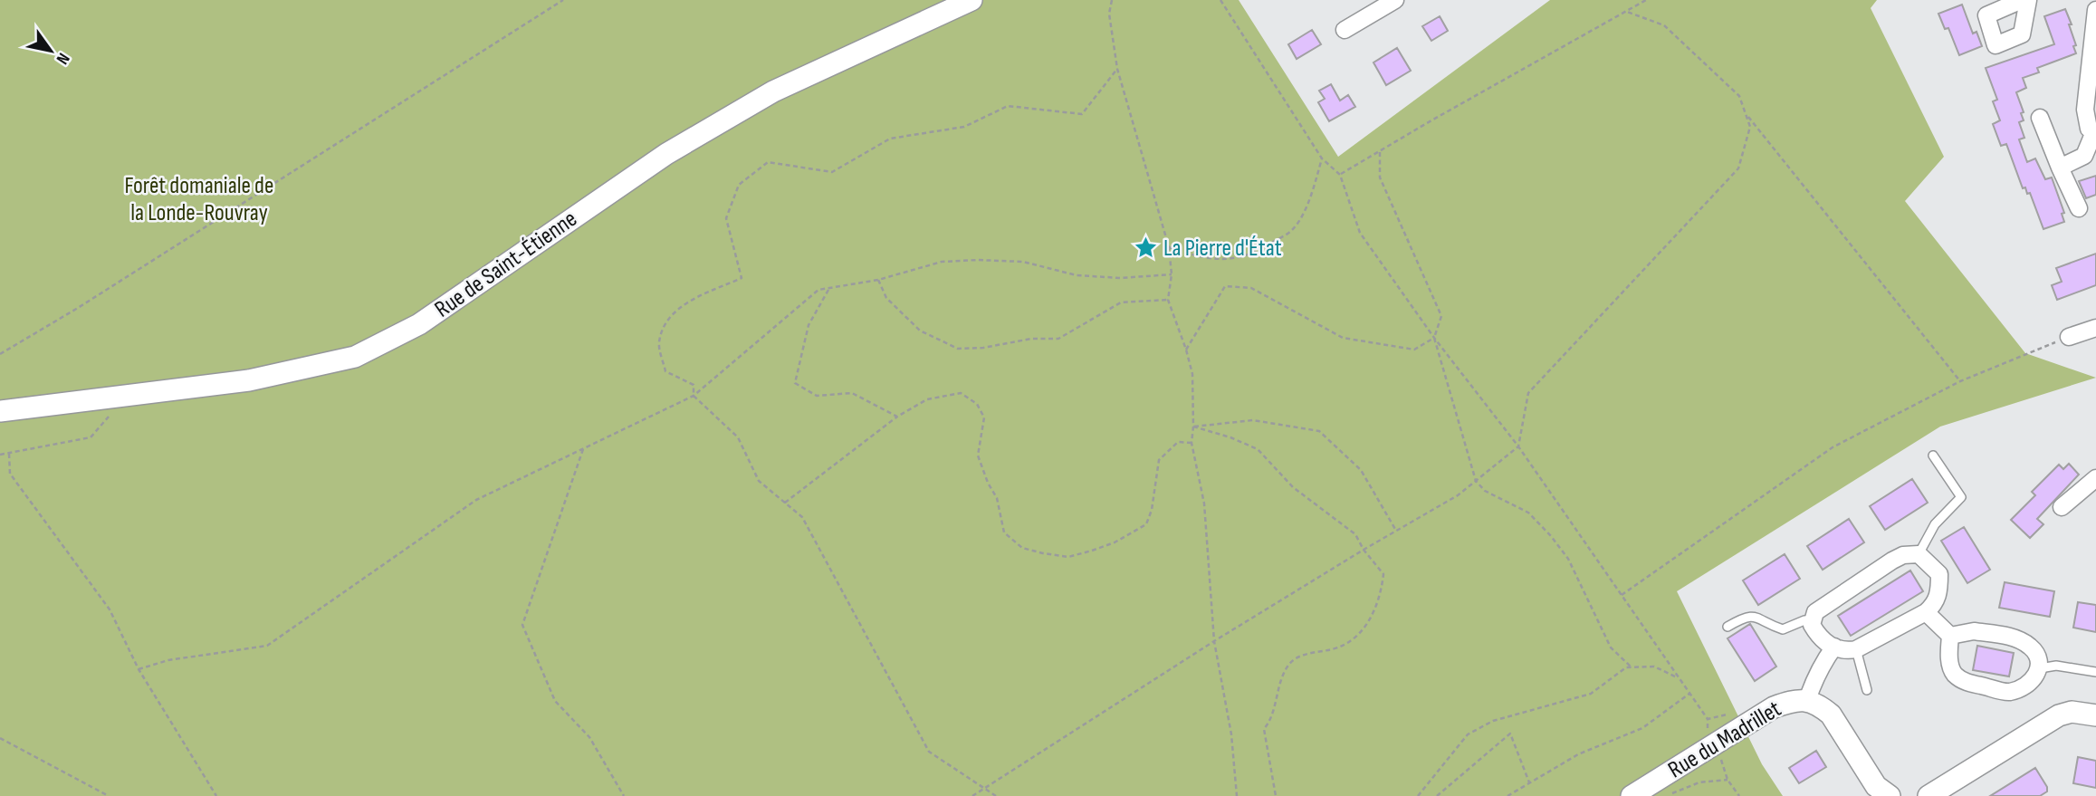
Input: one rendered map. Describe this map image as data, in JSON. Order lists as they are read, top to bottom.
{
  "streets": {
    "street": ["Rue de Saint-Étienne", "Rue du Madrillet"]
  },
  "parks": ["Forêt domaniale de la Londe-Rouvray"],
  "places": {
    "place": ["La Pierre d'État"]
  },
  "north": "bottom right"
}
